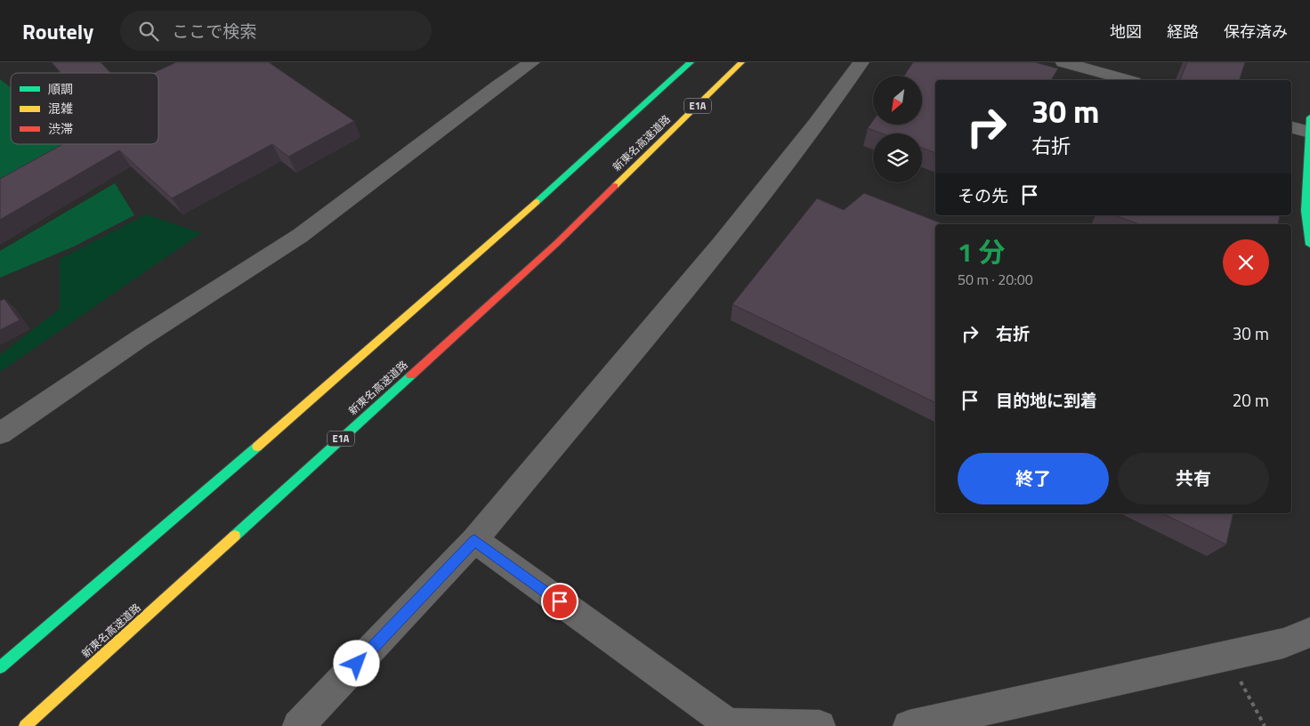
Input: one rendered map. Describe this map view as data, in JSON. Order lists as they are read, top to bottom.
{
  "streets": {
    "main road": ["E1A", "新東名高速道路"]
  },
  "legend": ["順調", "混雑", "渋滞"],
  "north": "bottom left",
  "page": {
    "header": "Routely",
    "search": "ここで検索",
    "nav": ["地図", "経路", "保存済み"],
    "turn": ["30 m", "右折"],
    "then": "その先",
    "heading": ["1 分", "50 m · 20:00"],
    "list": [
      {
        "name": "右折",
        "value": "30 m"
      },
      {
        "name": "目的地に到着",
        "value": "20 m"
      }
    ],
    "buttons": ["終了", "共有"]
  }
}
